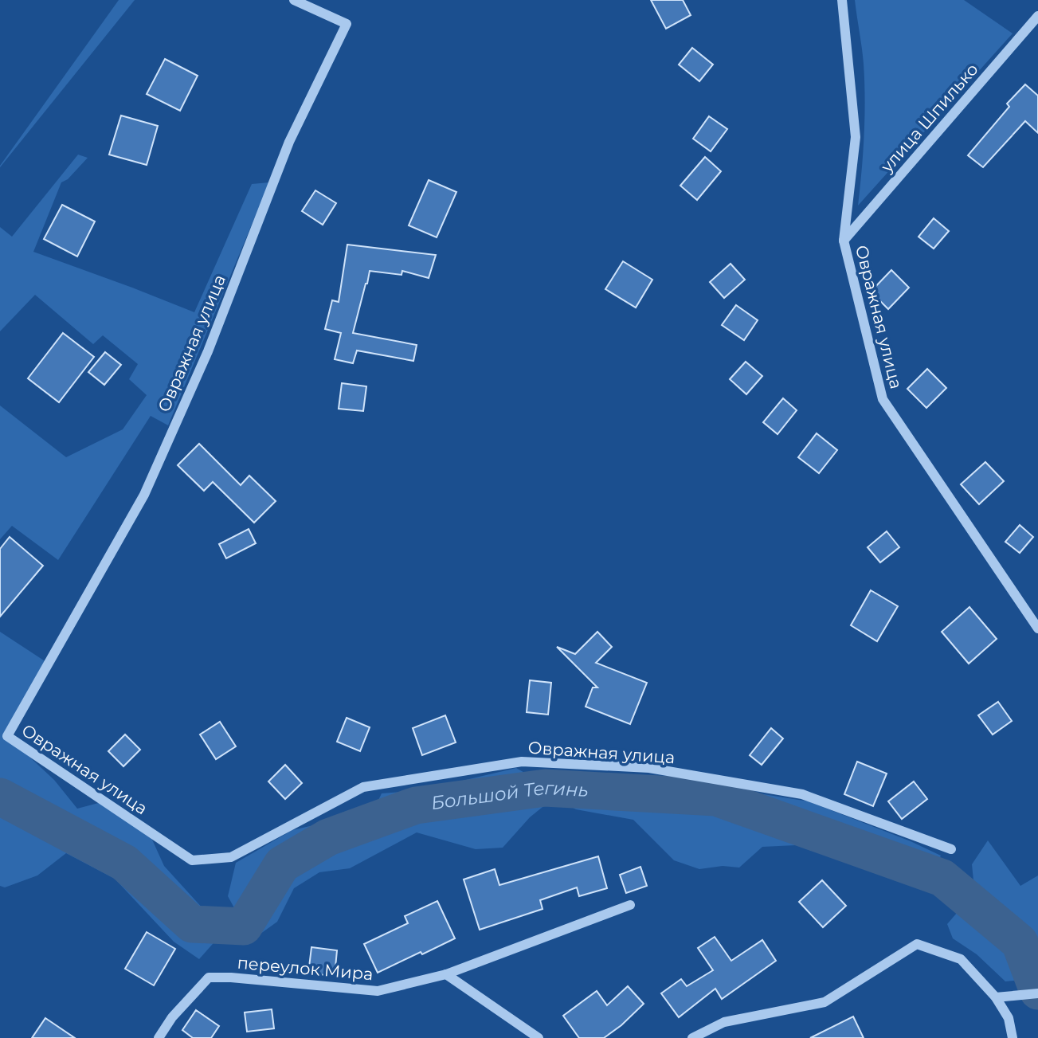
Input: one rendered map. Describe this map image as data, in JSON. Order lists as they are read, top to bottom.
{
  "streets": {
    "street": ["улица Шпилько", "Овражная улица", "переулок Мира"]
  },
  "crossings": [
    ["улица Шпилько", "Овражная улица"]
  ],
  "water": ["Большой Тегинь"]
}
